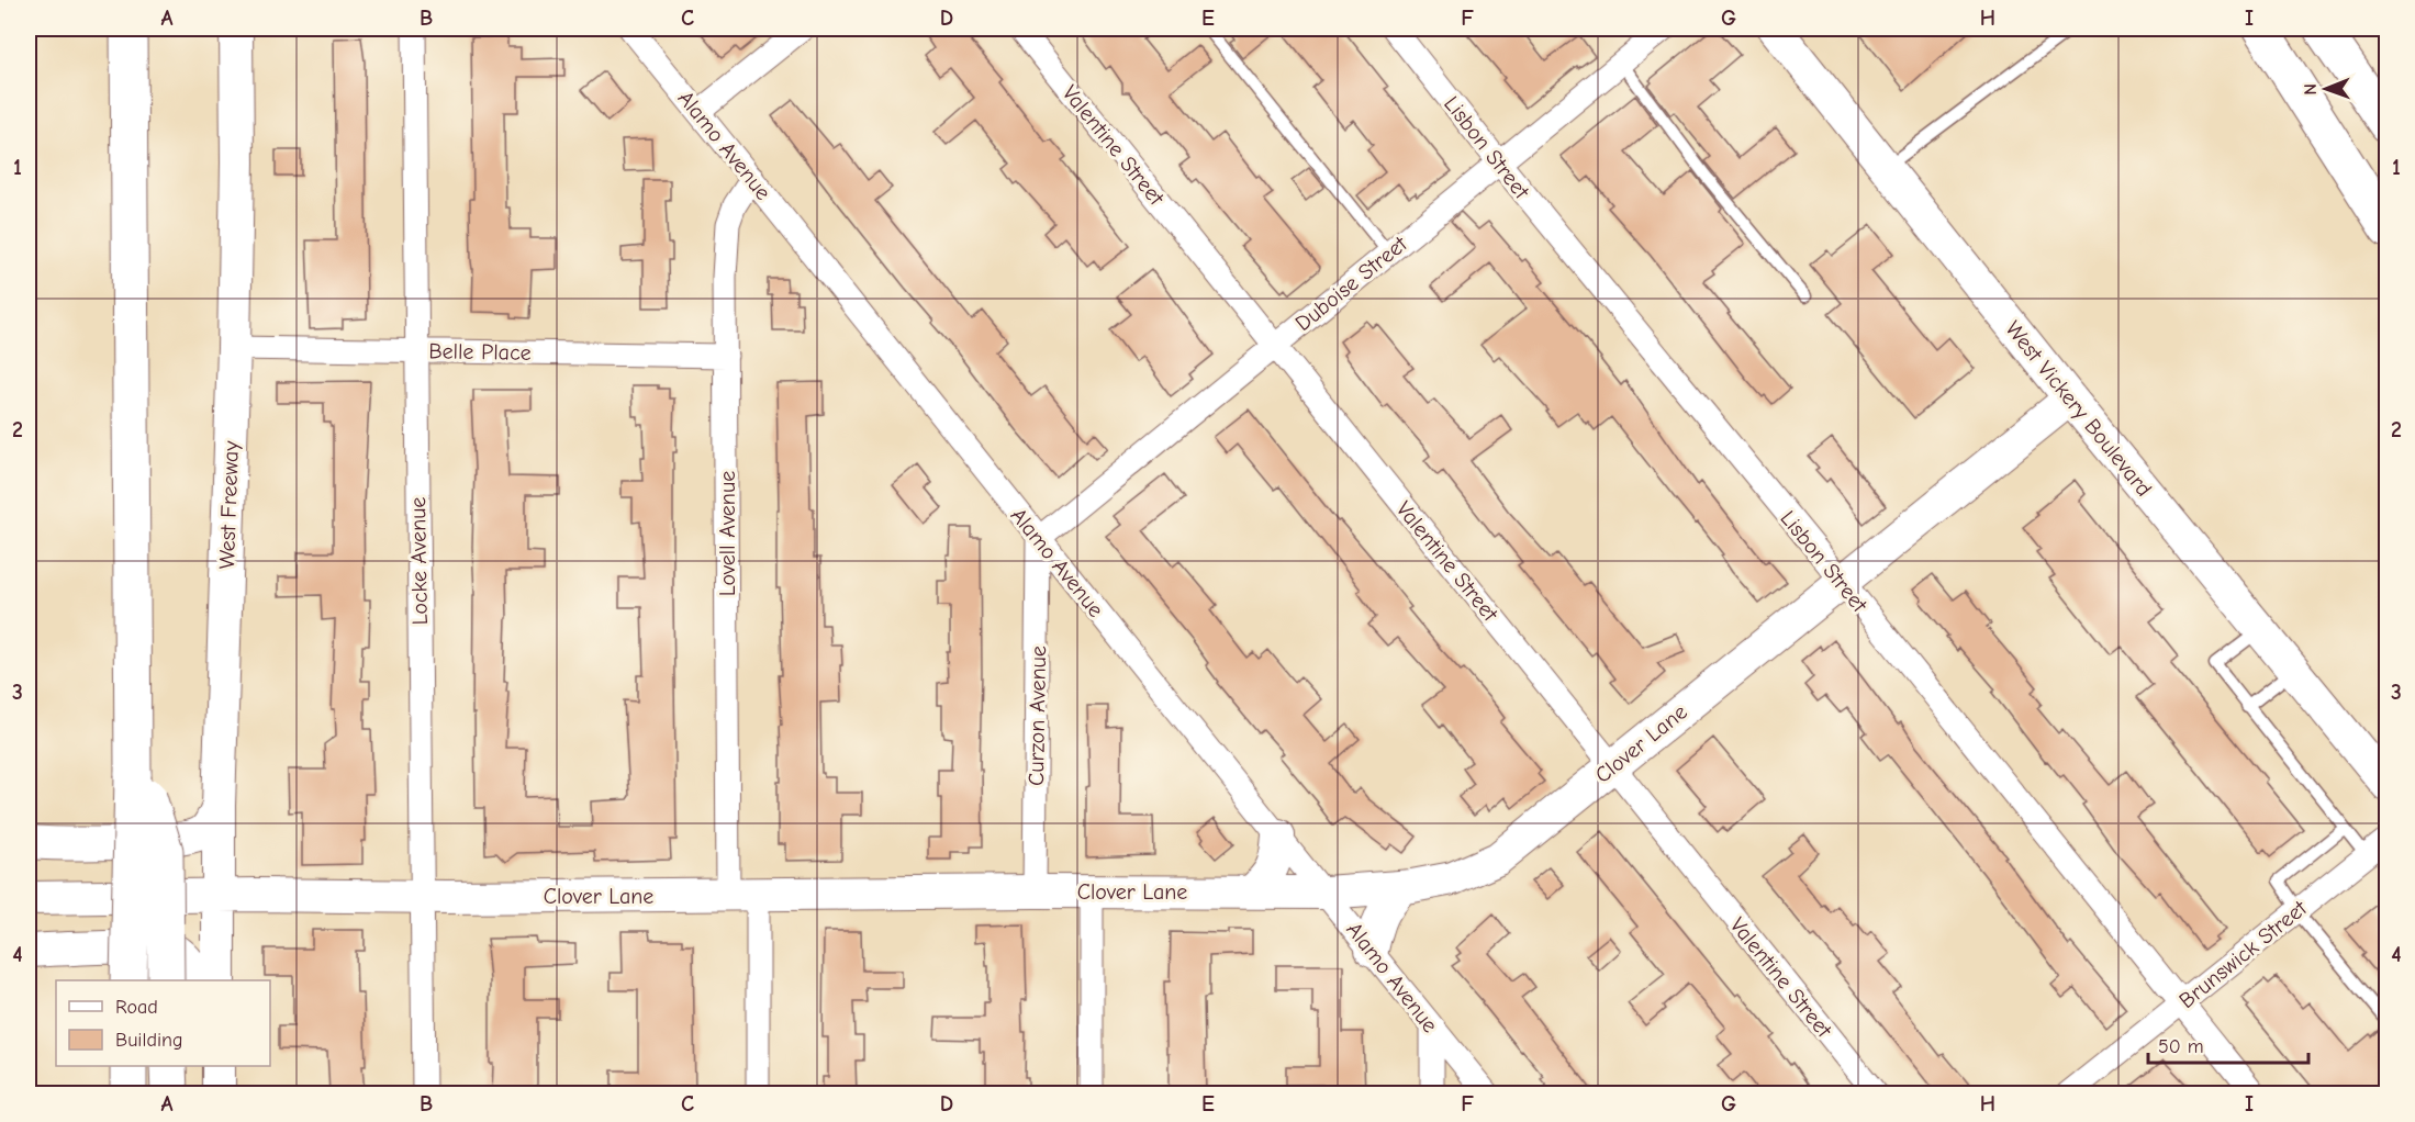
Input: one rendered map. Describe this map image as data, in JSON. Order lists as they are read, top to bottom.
{
  "streets": {
    "main road": ["West Vickery Boulevard", "West Freeway", "Clover Lane"],
    "street": [
      "Alamo Avenue",
      "Valentine Street",
      "Lisbon Street",
      "Duboise Street",
      "Belle Place",
      "Lovell Avenue",
      "Locke Avenue",
      "Curzon Avenue",
      "Brunswick Street"
    ]
  },
  "crossings": [
    ["Alamo Avenue", "Duboise Street"],
    ["Alamo Avenue", "Lovell Avenue"],
    ["Alamo Avenue", "Curzon Avenue"],
    ["Alamo Avenue", "Clover Lane"],
    ["Valentine Street", "Duboise Street"],
    ["Valentine Street", "Clover Lane"],
    ["Lisbon Street", "Duboise Street"],
    ["Lisbon Street", "Clover Lane"],
    ["Lisbon Street", "Brunswick Street"],
    ["Duboise Street", "Curzon Avenue"],
    ["Belle Place", "West Freeway"],
    ["Belle Place", "Lovell Avenue"],
    ["Belle Place", "Locke Avenue"],
    ["West Vickery Boulevard", "Clover Lane"],
    ["West Freeway", "Clover Lane"],
    ["Lovell Avenue", "Clover Lane"],
    ["Locke Avenue", "Clover Lane"],
    ["Curzon Avenue", "Clover Lane"]
  ],
  "legend": ["Road", "Building"],
  "scale_bar": "50 m",
  "north": "left",
  "grid": {
    "columns": [
      "A",
      "B",
      "C",
      "D",
      "E",
      "F",
      "G",
      "H",
      "I"
    ],
    "rows": [
      "1",
      "2",
      "3",
      "4"
    ]
  }
}
